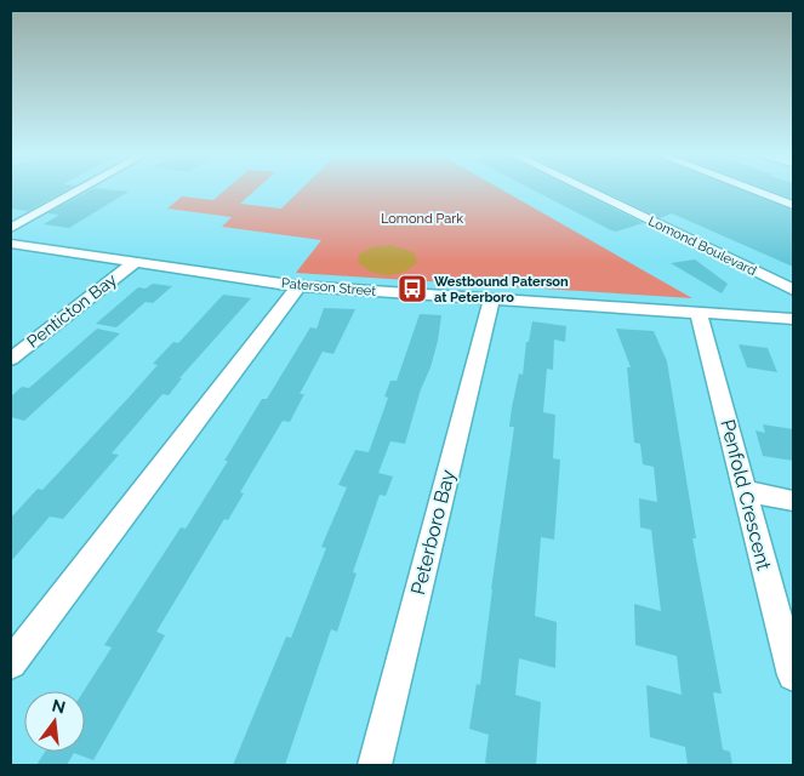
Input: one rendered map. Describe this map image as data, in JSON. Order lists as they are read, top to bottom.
{
  "streets": {
    "street": [
      "Lomond Boulevard",
      "Paterson Street",
      "Penticton Bay",
      "Penfold Crescent",
      "Peterboro Bay"
    ]
  },
  "crossings": [
    ["Paterson Street", "Penticton Bay"],
    ["Paterson Street", "Penfold Crescent"],
    ["Paterson Street", "Peterboro Bay"]
  ],
  "parks": ["Lomond Park"],
  "places": {
    "bus stop": ["Westbound Paterson at Peterboro"]
  },
  "north": "top"
}
